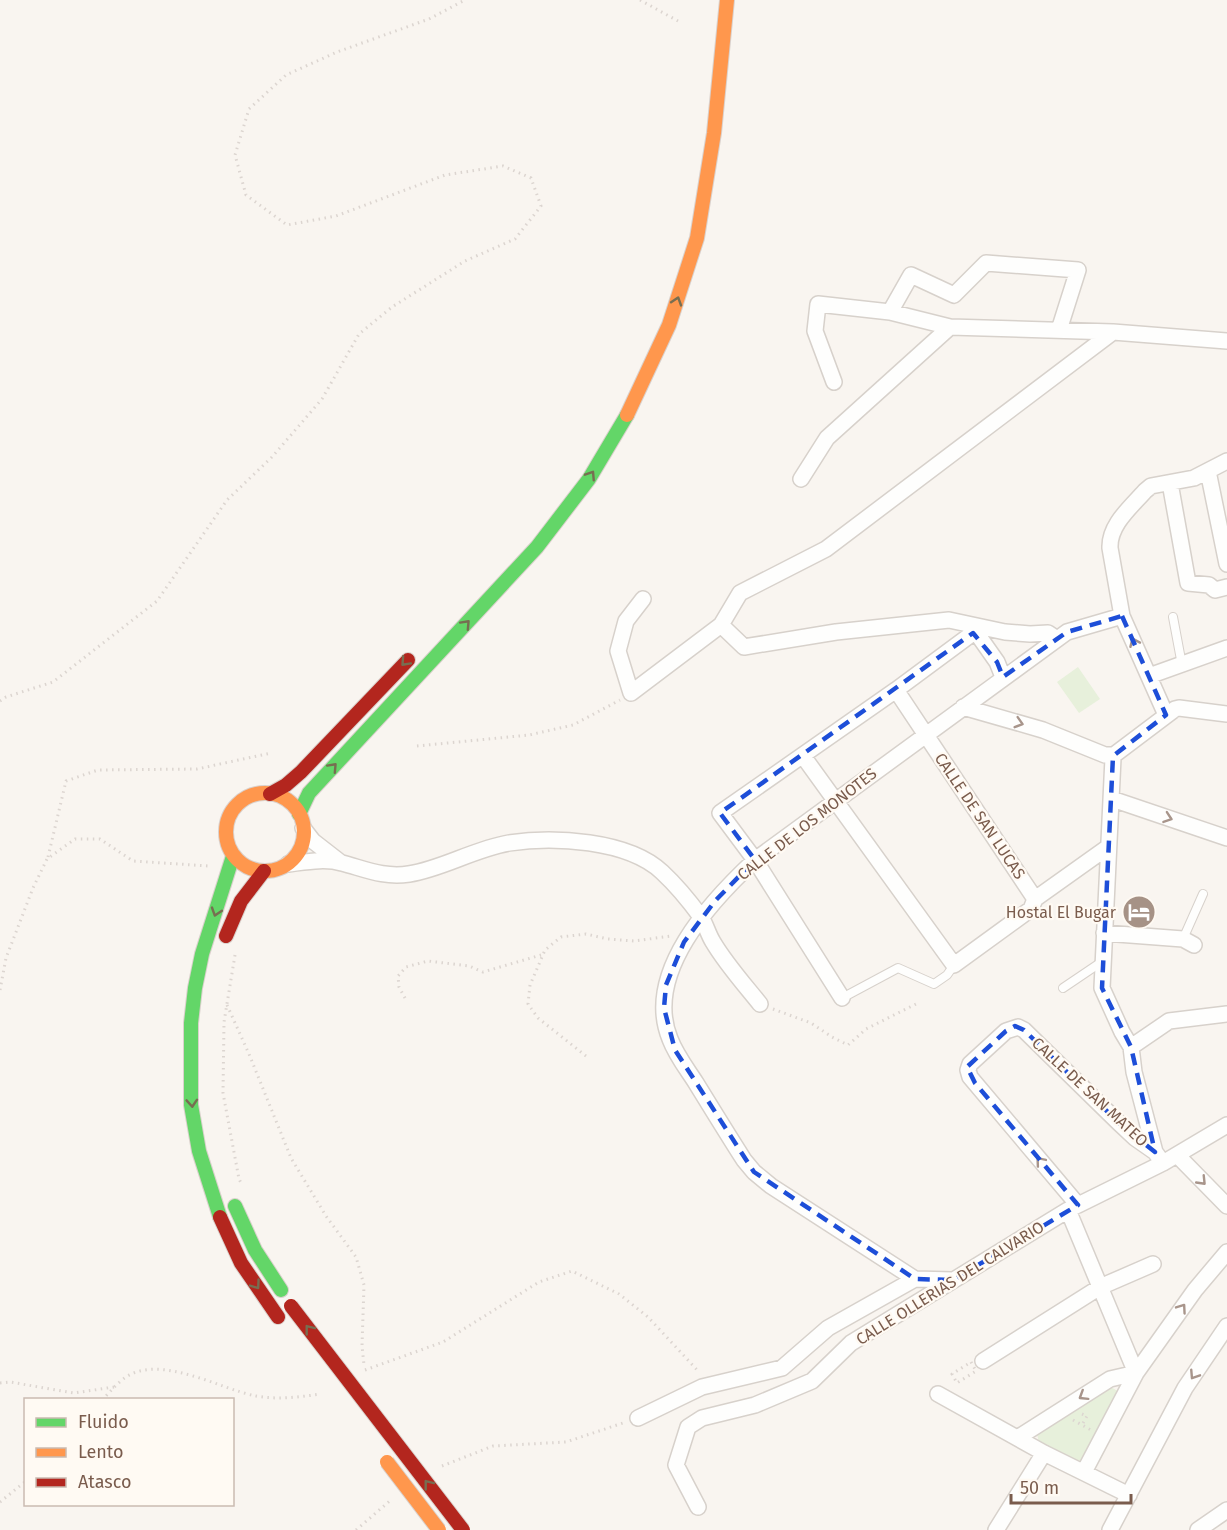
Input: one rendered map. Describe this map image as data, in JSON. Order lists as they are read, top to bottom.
{
  "streets": {
    "street": [
      "CALLE DE SAN LUCAS",
      "CALLE DE LOS MONOTES",
      "CALLE DE SAN MATEO",
      "CALLE OLLERIAS DEL CALVARIO"
    ]
  },
  "crossings": [
    ["CALLE DE SAN LUCAS", "CALLE DE LOS MONOTES"],
    ["CALLE DE SAN MATEO", "CALLE OLLERIAS DEL CALVARIO"]
  ],
  "places": {
    "hotel": ["Hostal El Bugar"]
  },
  "legend": ["Fluido", "Lento", "Atasco"],
  "scale_bar": "50 m"
}
